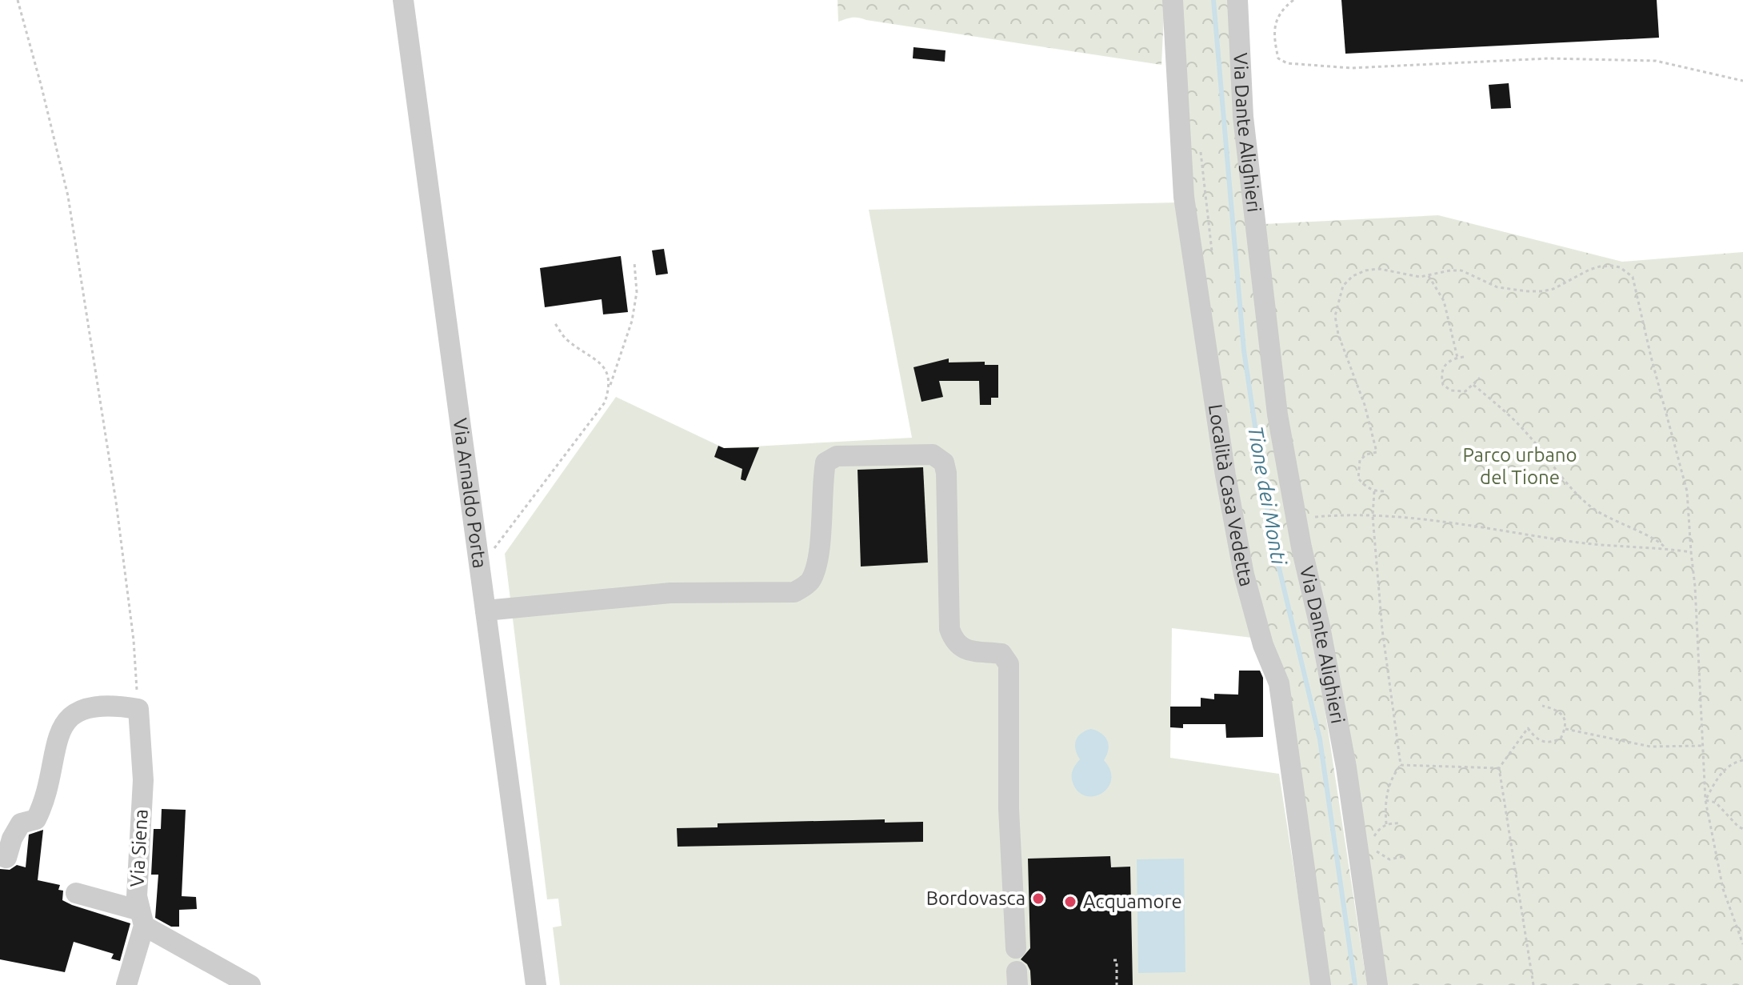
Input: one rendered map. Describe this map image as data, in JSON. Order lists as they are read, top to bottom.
{
  "streets": {
    "street": [
      "Via Dante Alighieri",
      "Via Arnaldo Porta",
      "Località Casa Vedetta",
      "Via Siena"
    ]
  },
  "water": ["Tione dei Monti"],
  "parks": ["Parco urbano del Tione"],
  "places": ["Bordovasca", "Acquamore"]
}
